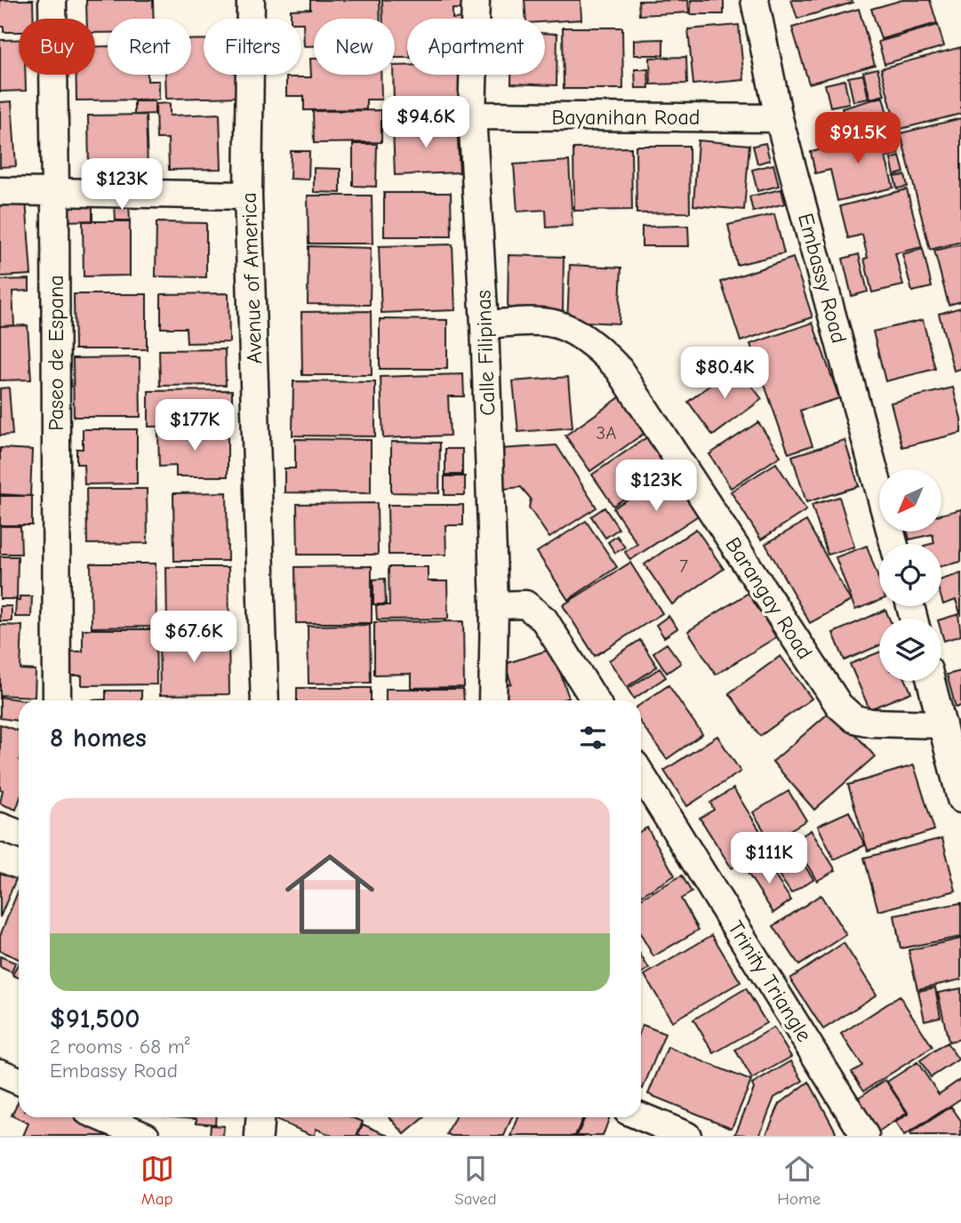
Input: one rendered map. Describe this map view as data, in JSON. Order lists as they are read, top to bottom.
{
  "streets": {
    "street": [
      "Bayanihan Road",
      "Avenue of America",
      "Embassy Road",
      "Paseo de Espana",
      "Calle Filipinas",
      "Barangay Road",
      "Trinity Triangle"
    ]
  },
  "crossings": [
    ["Bayanihan Road", "Embassy Road"],
    ["Bayanihan Road", "Calle Filipinas"],
    ["Calle Filipinas", "Barangay Road"]
  ],
  "house_numbers": ["3A", "7"],
  "north": "bottom left",
  "page": {
    "chip": [
      "Buy",
      "Rent",
      "Filters",
      "New",
      "Apartment"
    ],
    "price": [
      "$94.6K",
      "$91.5K",
      "$123K",
      "$80.4K",
      "$177K",
      "$123K",
      "$67.6K",
      "$111K"
    ],
    "heading": "8 homes",
    "list": [
      {
        "name": "$91,500",
        "note": "2 rooms · 68 m² · Embassy Road"
      }
    ],
    "tabs": ["Map", "Saved", "Home"]
  }
}
